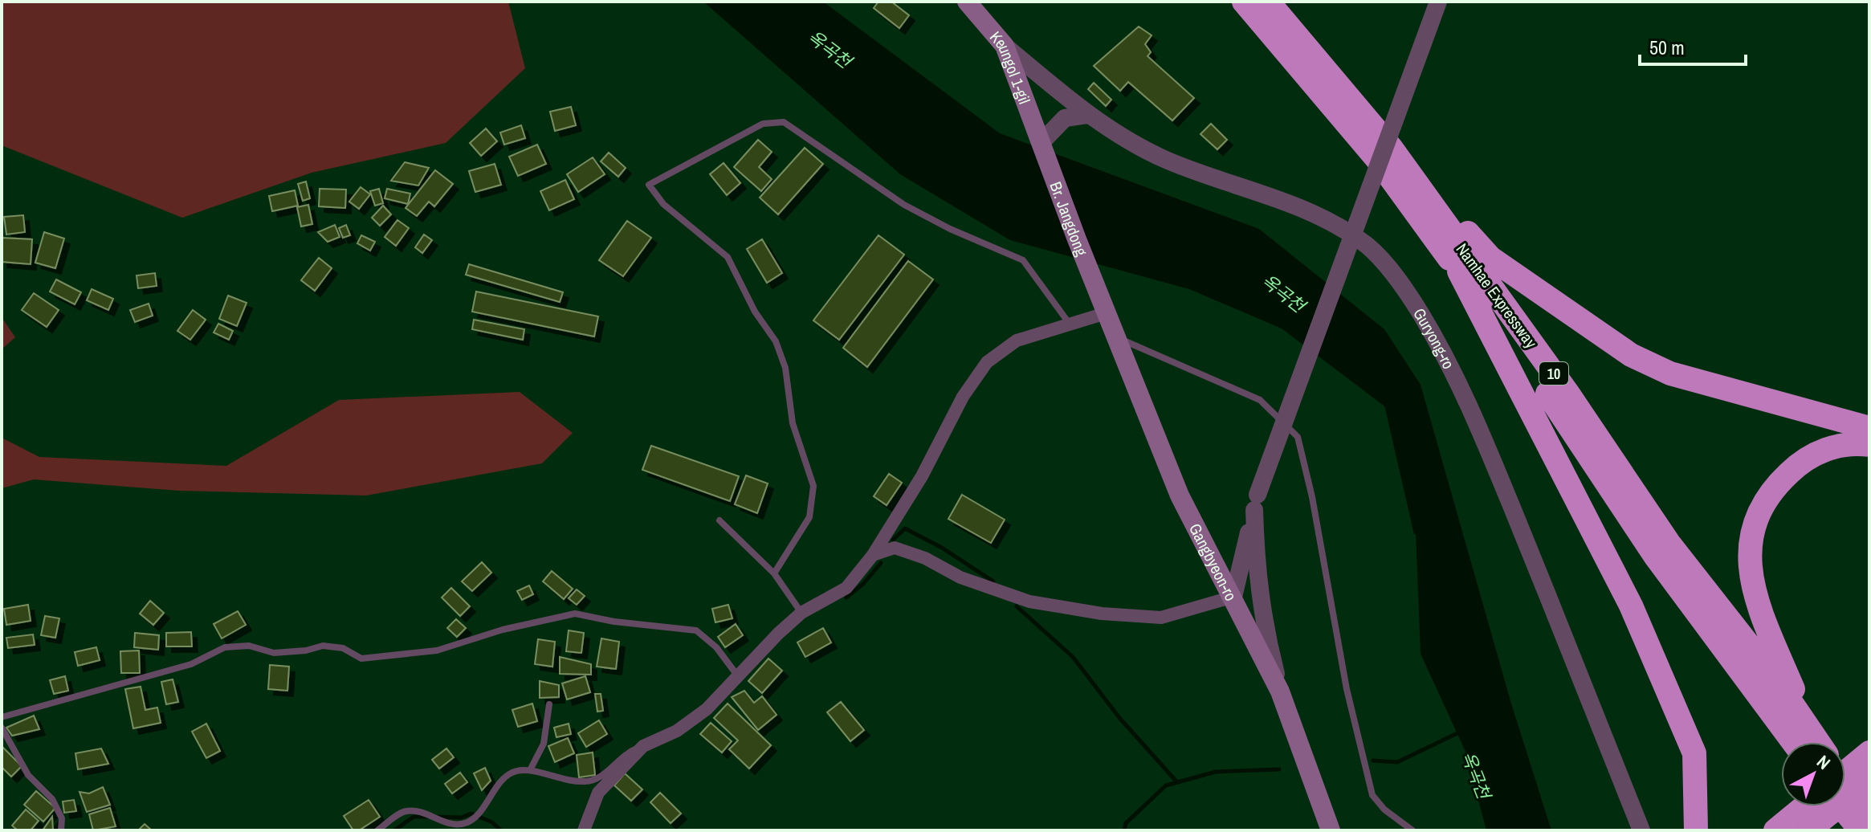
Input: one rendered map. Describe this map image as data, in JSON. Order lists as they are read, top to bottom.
{
  "streets": {
    "highway": ["Namhae Expressway", "10"],
    "main road": ["Keungol 1-gil", "Br. Jangdong", "Gangbyeon-ro"],
    "street": ["Guryong-ro"]
  },
  "crossings": [
    ["Keungol 1-gil", "Br. Jangdong"],
    ["Keungol 1-gil", "Guryong-ro"],
    ["Br. Jangdong", "Gangbyeon-ro"]
  ],
  "water": ["옥곡천"],
  "scale_bar": "50 m",
  "north": "top right"
}
